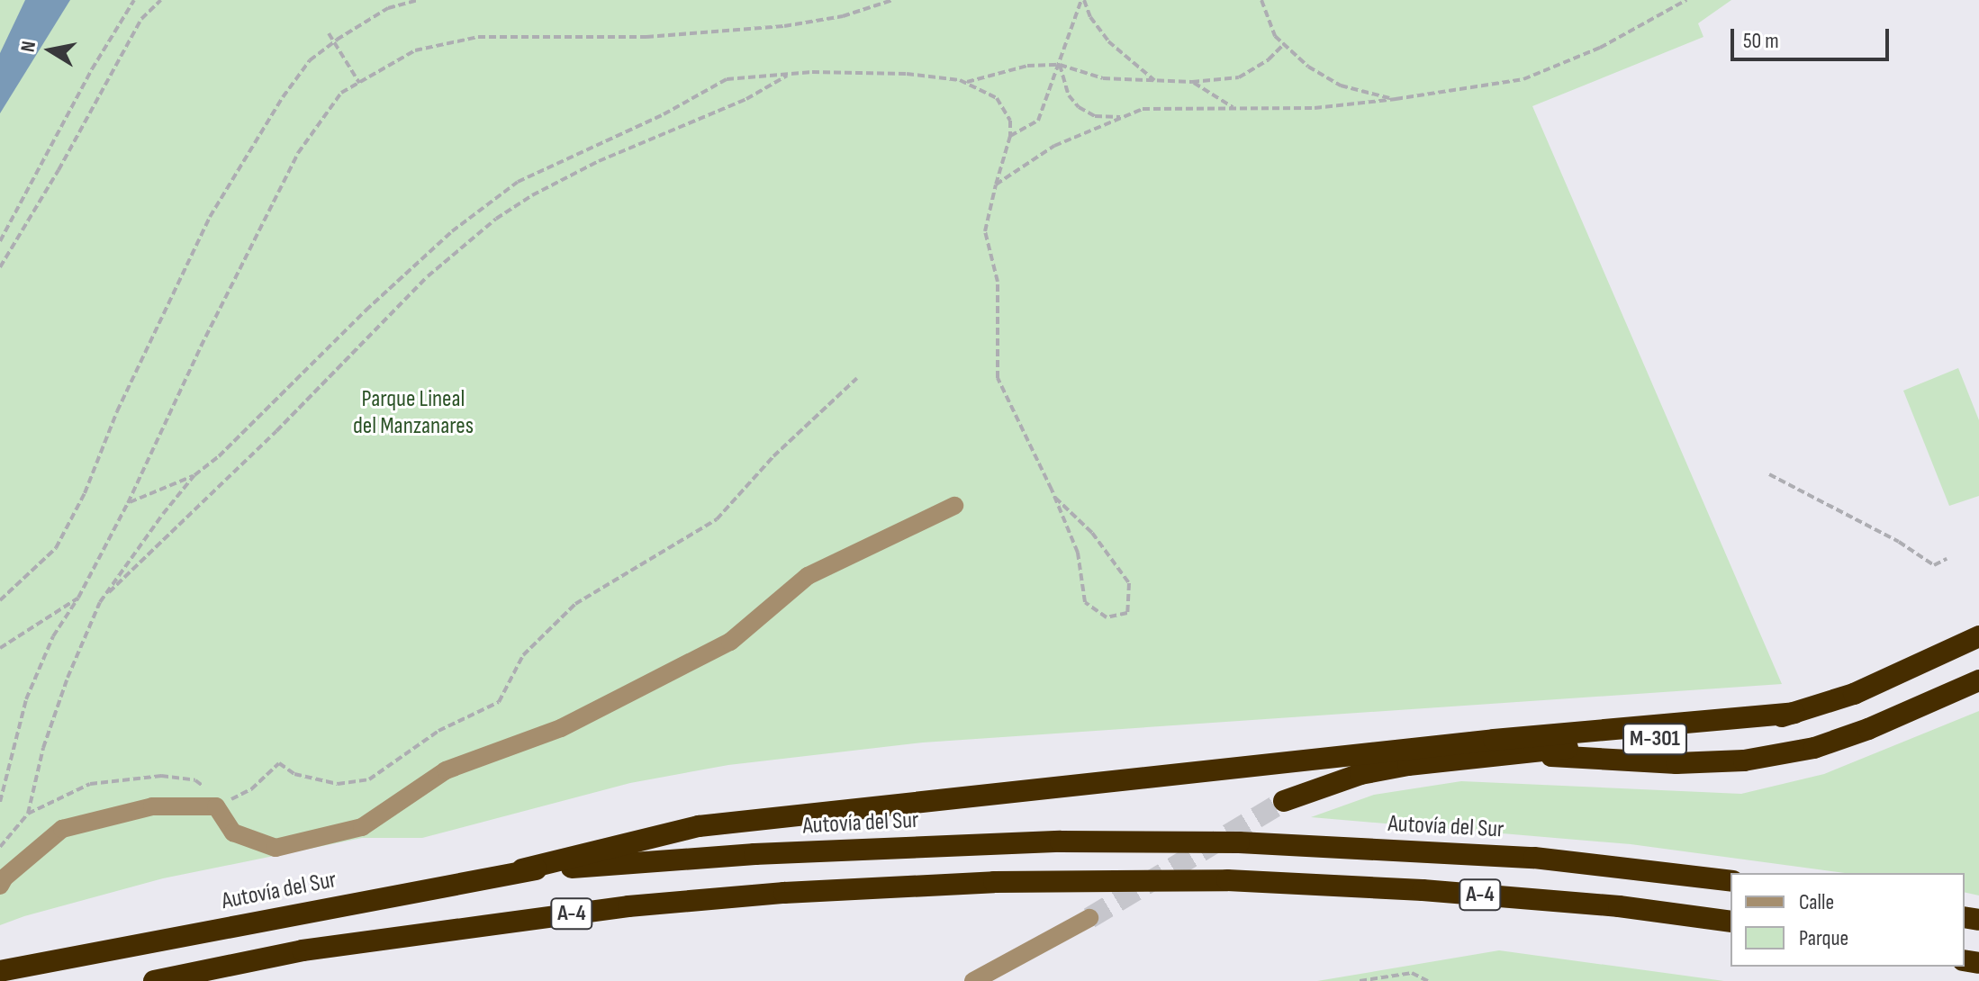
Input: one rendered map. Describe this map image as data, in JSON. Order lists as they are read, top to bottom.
{
  "streets": {
    "highway": ["M-301", "Autovía del Sur", "A-4"]
  },
  "parks": ["Parque Lineal del Manzanares"],
  "legend": ["Calle", "Parque"],
  "scale_bar": "50 m",
  "north": "left"
}
